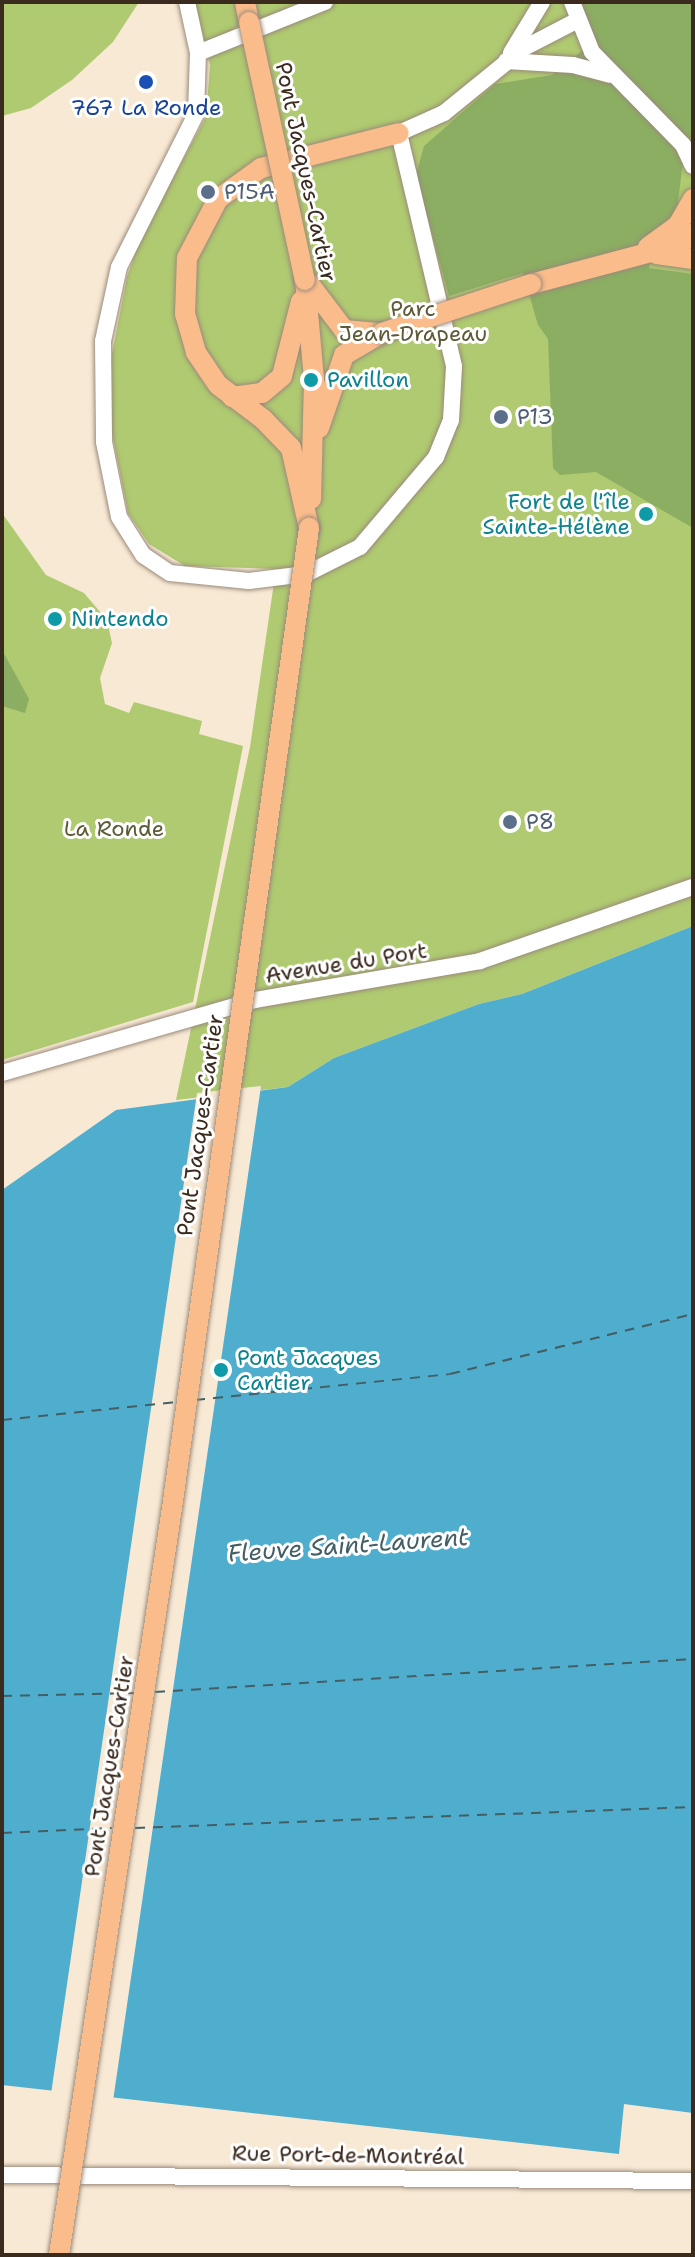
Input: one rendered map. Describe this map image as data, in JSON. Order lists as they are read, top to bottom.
{
  "streets": {
    "main road": ["Pont Jacques-Cartier"],
    "street": ["Avenue du Port", "Rue Port-de-Montréal"]
  },
  "water": ["Fleuve Saint-Laurent"],
  "parks": ["Parc Jean-Drapeau", "La Ronde"],
  "places": [
    "767 La Ronde",
    "P15A",
    "Pavillon",
    "P13",
    "Fort de l'île Sainte-Hélène",
    "Nintendo",
    "P8",
    "Pont Jacques Cartier"
  ]
}
